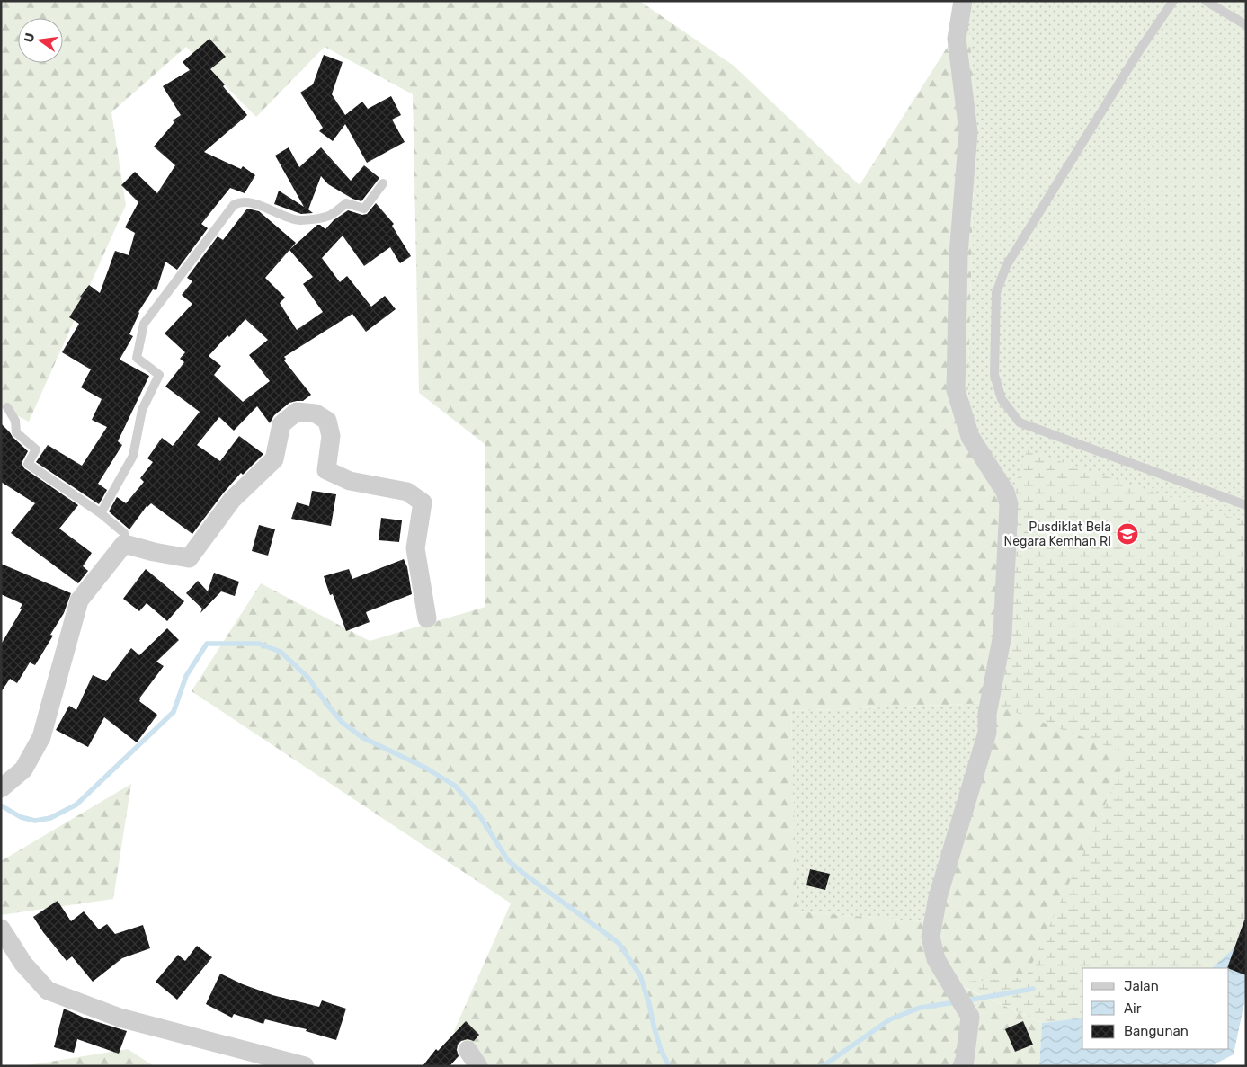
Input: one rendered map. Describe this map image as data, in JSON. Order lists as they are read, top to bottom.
{
  "places": {
    "school or university": ["Pusdiklat Bela Negara Kemhan RI"]
  },
  "legend": ["Jalan", "Air", "Bangunan"],
  "north": "left"
}
